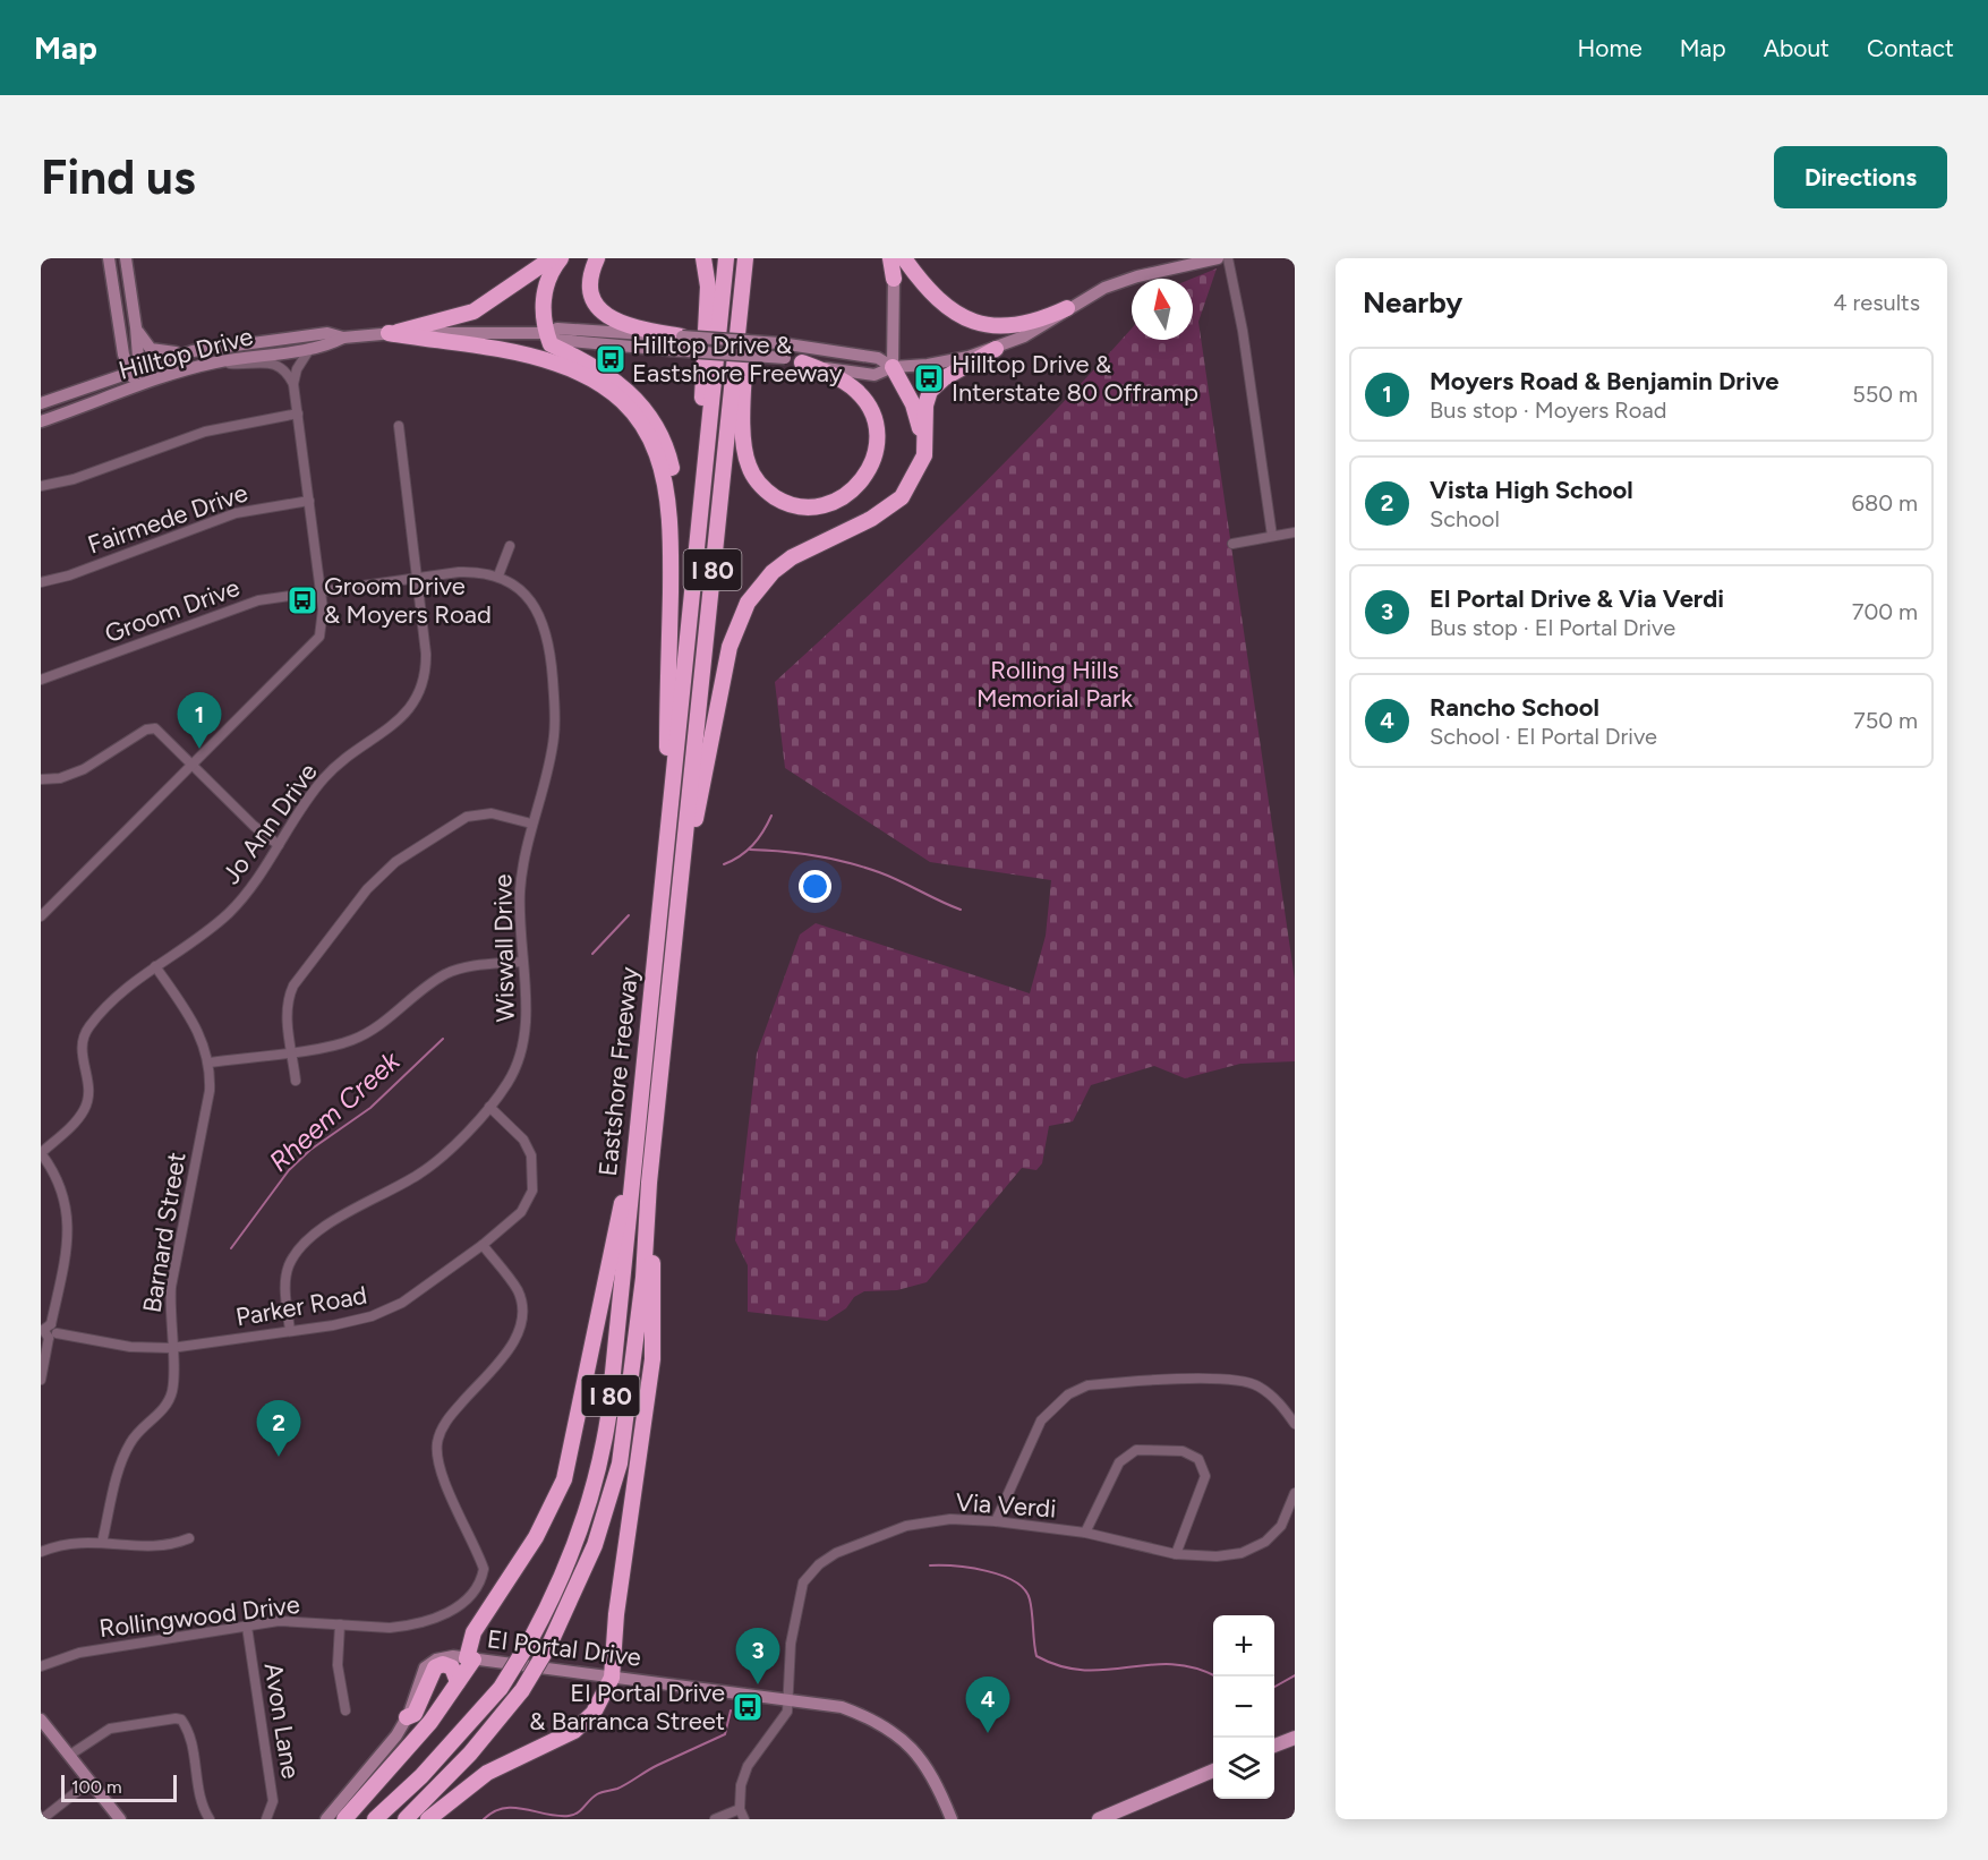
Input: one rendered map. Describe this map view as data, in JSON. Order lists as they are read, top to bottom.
{
  "streets": {
    "highway": ["I 80", "Eastshore Freeway"],
    "main road": ["Hilltop Drive", "El Portal Drive"],
    "street": [
      "Fairmede Drive",
      "Groom Drive",
      "Jo Ann Drive",
      "Wiswall Drive",
      "Barnard Street",
      "Parker Road",
      "Via Verdi",
      "Rollingwood Drive",
      "Avon Lane"
    ]
  },
  "crossings": [
    ["Groom Drive", "Wiswall Drive"],
    ["Jo Ann Drive", "Wiswall Drive"],
    ["Jo Ann Drive", "Barnard Street"],
    ["Wiswall Drive", "Parker Road"],
    ["Barnard Street", "Parker Road"],
    ["Parker Road", "Rollingwood Drive"],
    ["Via Verdi", "El Portal Drive"],
    ["Rollingwood Drive", "Avon Lane"]
  ],
  "water": ["Rheem Creek"],
  "parks": ["Rolling Hills Memorial Park"],
  "places": {
    "bus stop": [
      "Hilltop Drive & Eastshore Freeway",
      "Hilltop Drive & Interstate 80 Offramp",
      "Groom Drive & Moyers Road",
      "El Portal Drive & Barranca Street"
    ]
  },
  "scale_bar": "100 m",
  "north": "top",
  "page": {
    "header": "Map",
    "nav": [
      "Home",
      "Map",
      "About",
      "Contact"
    ],
    "buttons": "Directions",
    "title": "Find us",
    "heading": ["Nearby", "4 results"],
    "list": [
      {
        "mark": "1",
        "name": "Moyers Road & Benjamin Drive",
        "note": "Bus stop · Moyers Road",
        "value": "550 m"
      },
      {
        "mark": "2",
        "name": "Vista High School",
        "note": "School",
        "value": "680 m"
      },
      {
        "mark": "3",
        "name": "El Portal Drive & Via Verdi",
        "note": "Bus stop · El Portal Drive",
        "value": "700 m"
      },
      {
        "mark": "4",
        "name": "Rancho School",
        "note": "School · El Portal Drive",
        "value": "750 m"
      }
    ],
    "pins": [
      "1",
      "2",
      "3",
      "4"
    ],
    "map_buttons": ["+", "−"],
    "scale": "100 m"
  }
}
